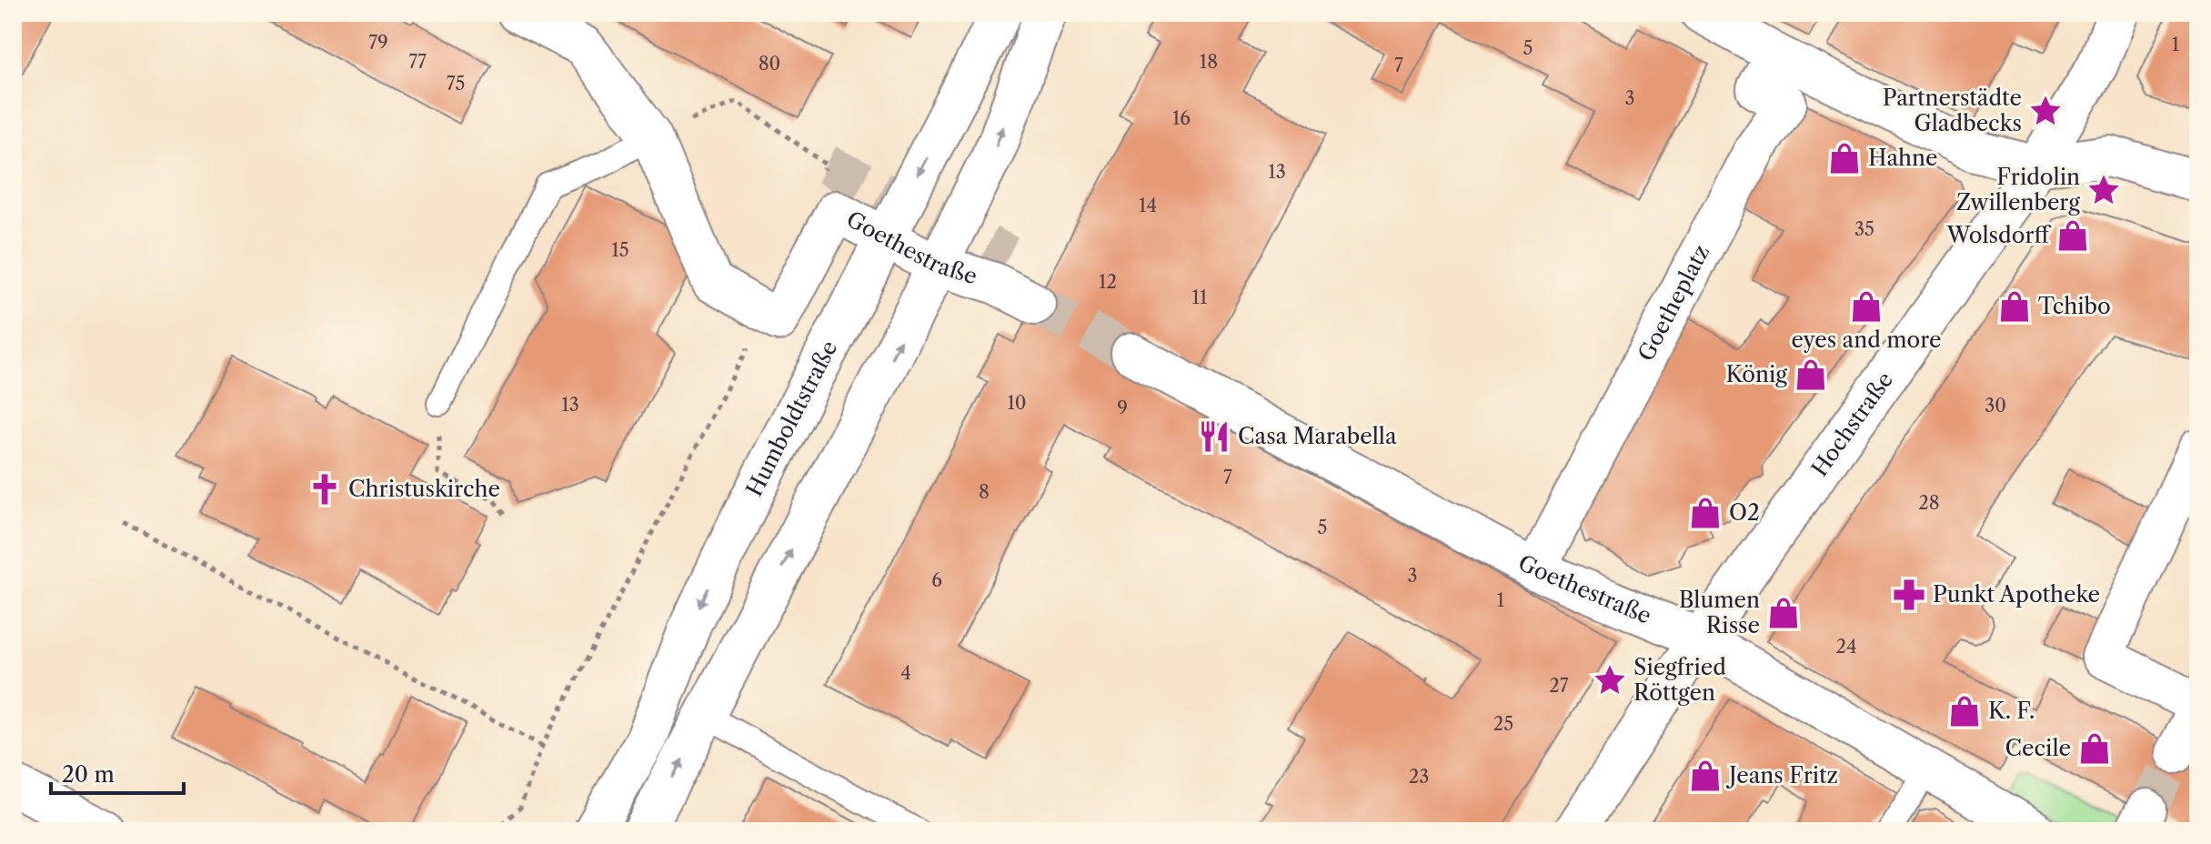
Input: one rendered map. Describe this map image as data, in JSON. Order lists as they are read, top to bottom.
{
  "streets": {
    "street": [
      "Goethestraße",
      "Goetheplatz",
      "Humboldtstraße",
      "Hochstraße"
    ]
  },
  "crossings": [
    ["Goethestraße", "Goetheplatz"],
    ["Goethestraße", "Humboldtstraße"],
    ["Goethestraße", "Hochstraße"]
  ],
  "places": {
    "place": ["Partnerstädte Gladbecks", "Fridolin Zwillenberg", "Siegfried Röttgen"],
    "shop": [
      "Hahne",
      "Wolsdorff",
      "eyes and more",
      "Tchibo",
      "König",
      "O2",
      "Blumen Risse",
      "K. F.",
      "Cecile",
      "Jeans Fritz"
    ],
    "restaurant": ["Casa Marabella"],
    "church": ["Christuskirche"],
    "pharmacy": ["Punkt Apotheke"]
  },
  "house_numbers": [
    "79",
    "1",
    "5",
    "77",
    "18",
    "80",
    "7",
    "75",
    "3",
    "16",
    "13",
    "14",
    "35",
    "15",
    "12",
    "11",
    "10",
    "13",
    "30",
    "9",
    "7",
    "8",
    "28",
    "5",
    "3",
    "6",
    "1",
    "24",
    "4",
    "27",
    "25",
    "23"
  ],
  "scale_bar": "20 m"
}
